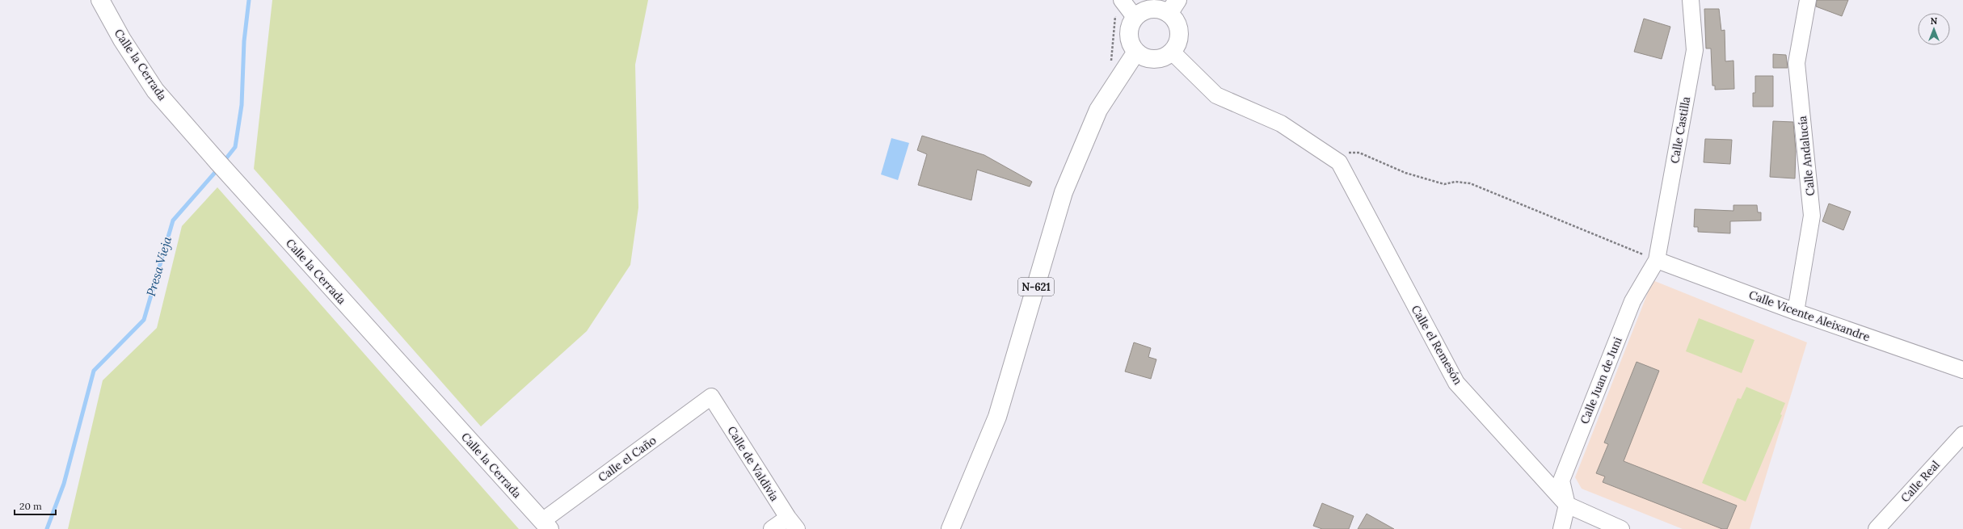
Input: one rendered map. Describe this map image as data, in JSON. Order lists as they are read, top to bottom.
{
  "streets": {
    "main road": ["Calle la Cerrada", "N-621"],
    "street": [
      "Calle Castilla",
      "Calle Andalucía",
      "Calle Vicente Aleixandre",
      "Calle el Remesón",
      "Calle Juan de Juni",
      "Calle el Caño",
      "Calle de Valdivia",
      "Calle Real"
    ]
  },
  "crossings": [
    ["Calle la Cerrada", "Calle el Caño"],
    ["Calle Castilla", "Calle Vicente Aleixandre"],
    ["Calle Castilla", "Calle Juan de Juni"],
    ["Calle Andalucía", "Calle Vicente Aleixandre"],
    ["Calle Vicente Aleixandre", "Calle Juan de Juni"],
    ["Calle el Remesón", "Calle Juan de Juni"],
    ["Calle el Caño", "Calle de Valdivia"]
  ],
  "water": ["Presa Vieja"],
  "scale_bar": "20 m",
  "north": "top"
}
